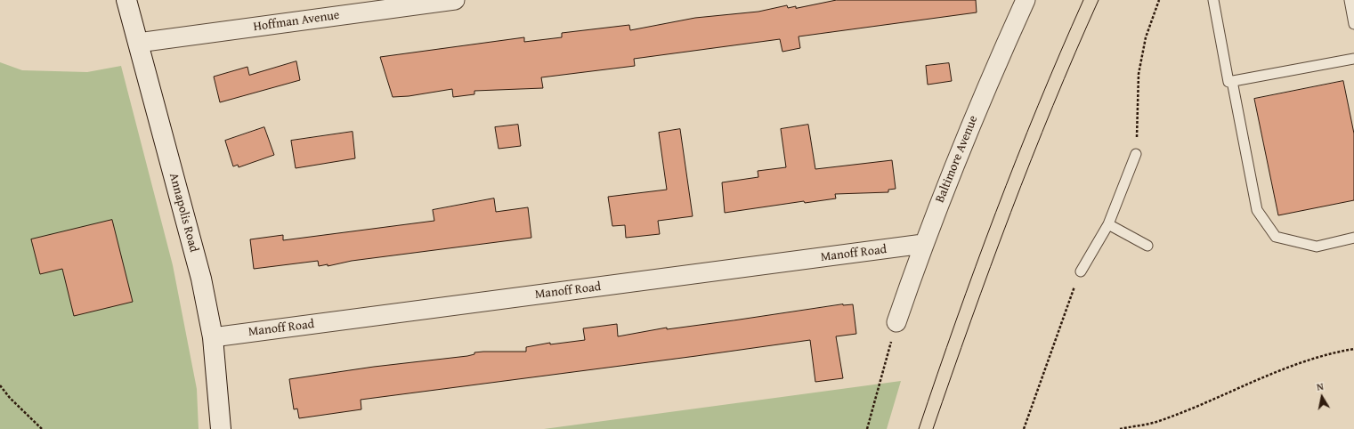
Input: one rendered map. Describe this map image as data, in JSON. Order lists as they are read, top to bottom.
{
  "streets": {
    "main road": ["Annapolis Road"],
    "street": ["Hoffman Avenue", "Baltimore Avenue", "Manoff Road"]
  },
  "crossings": [
    ["Hoffman Avenue", "Annapolis Road"],
    ["Baltimore Avenue", "Manoff Road"],
    ["Annapolis Road", "Manoff Road"]
  ],
  "north": "top"
}
